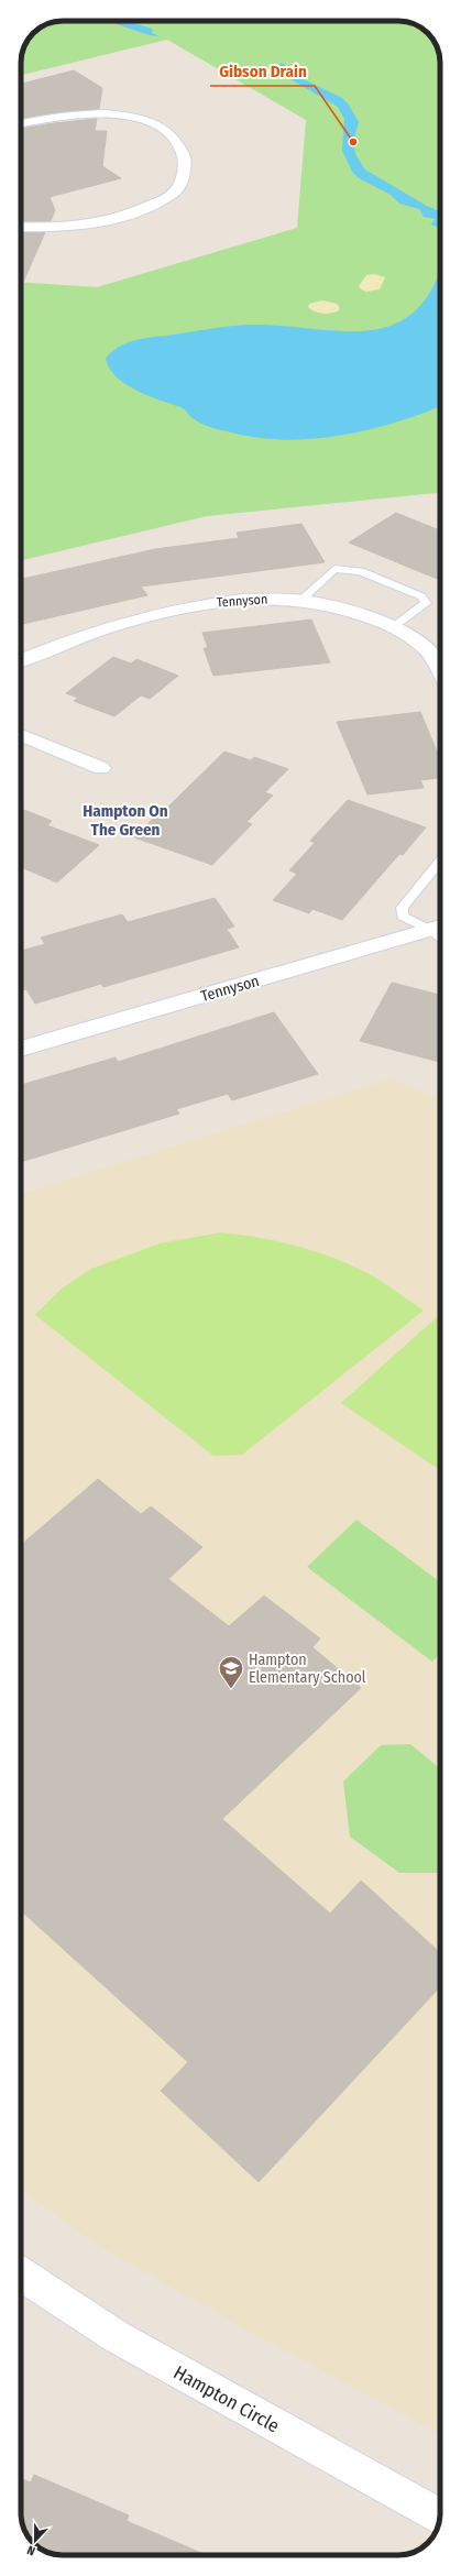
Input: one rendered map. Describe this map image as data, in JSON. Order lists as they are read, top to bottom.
{
  "streets": {
    "street": ["Tennyson", "Hampton Circle"]
  },
  "districts": ["Hampton On The Green"],
  "places": {
    "other": ["Gibson Drain"],
    "school or university": ["Hampton Elementary School"]
  },
  "north": "bottom"
}
